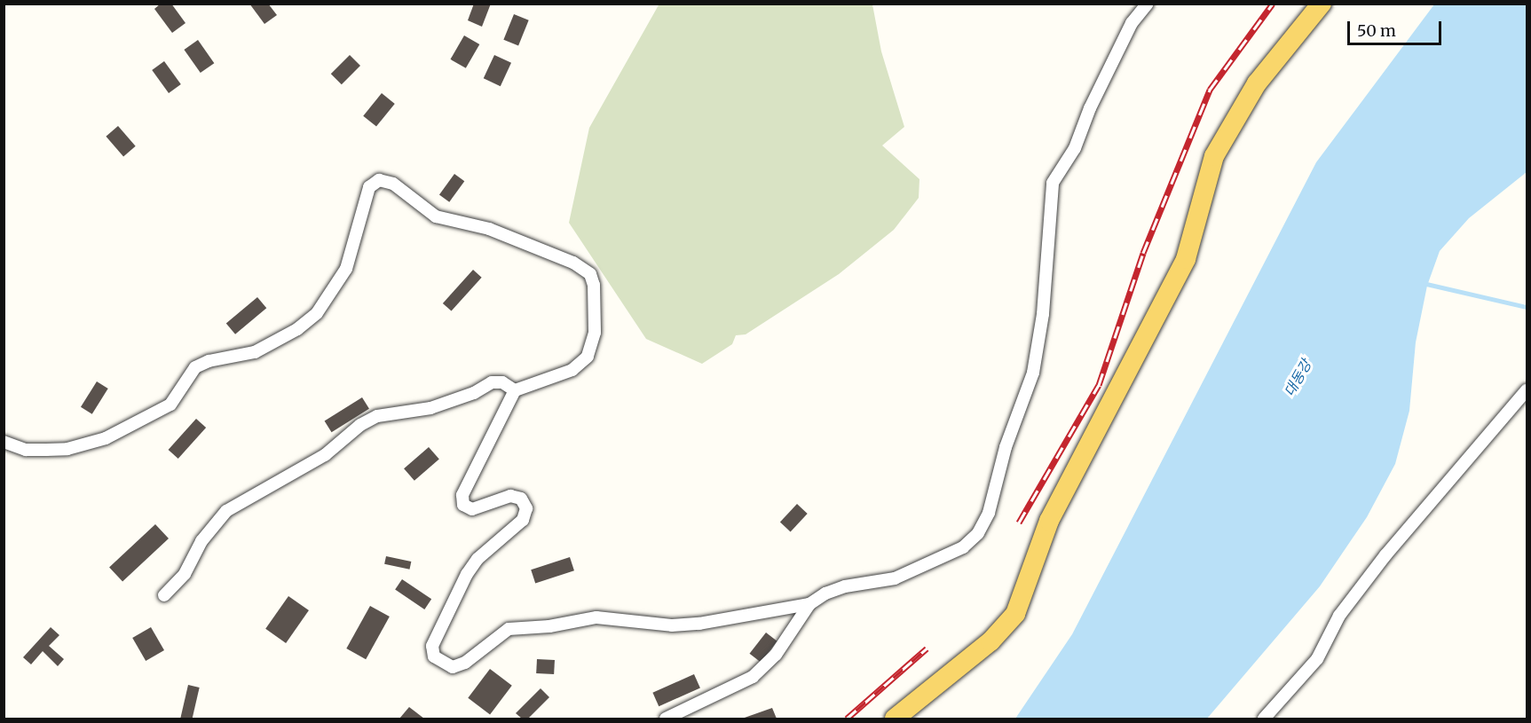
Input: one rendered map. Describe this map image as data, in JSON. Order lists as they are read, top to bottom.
{
  "water": ["대동강"],
  "scale_bar": "50 m"
}
